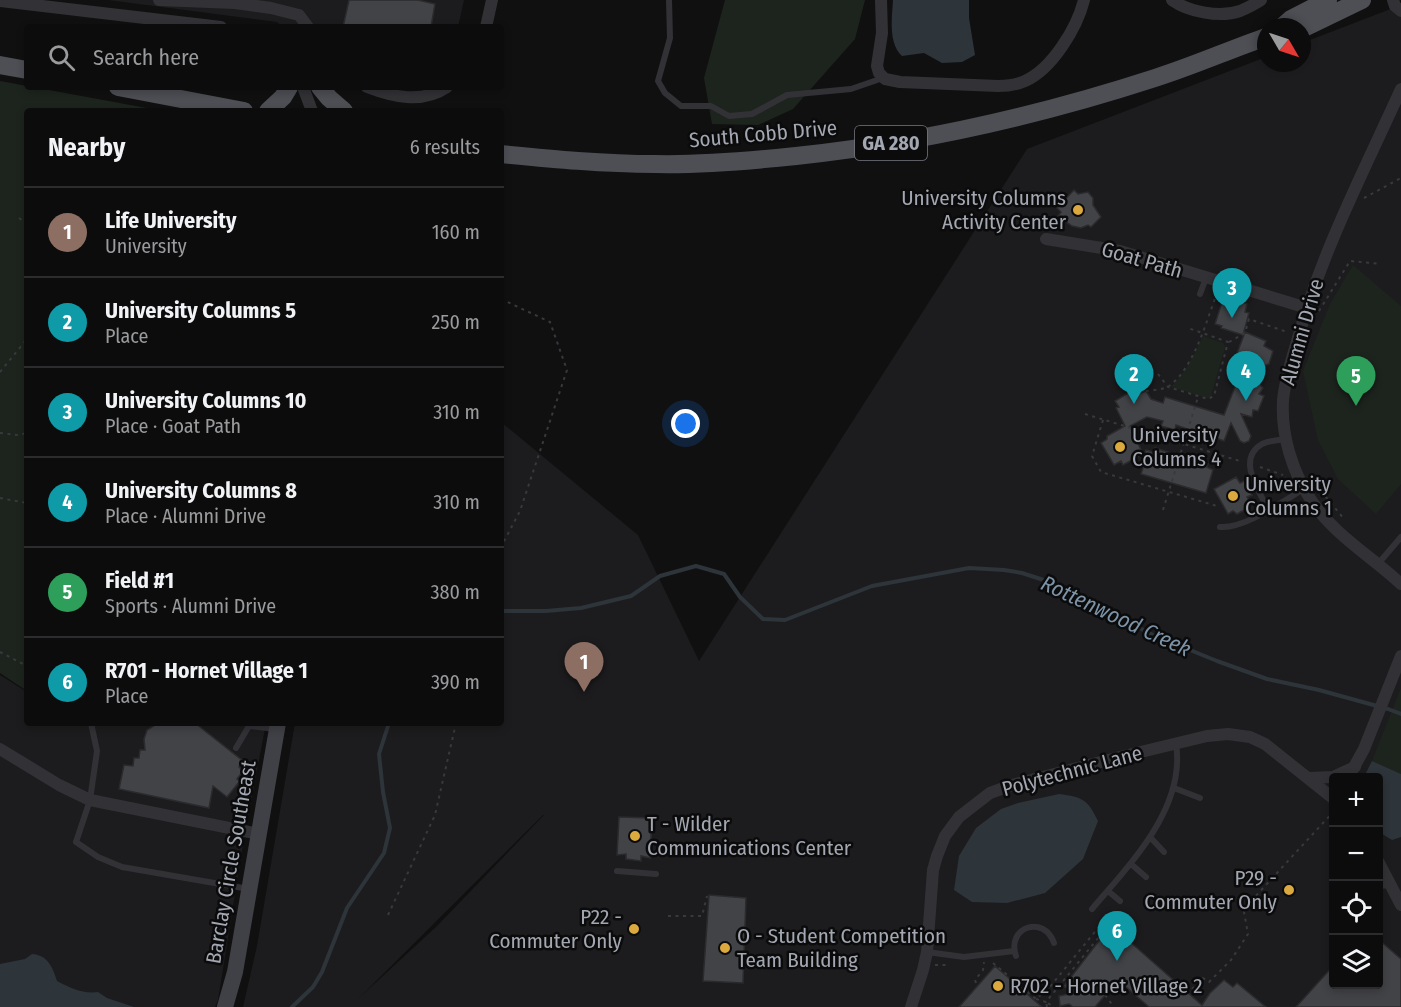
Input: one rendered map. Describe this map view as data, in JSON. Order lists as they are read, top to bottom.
{
  "streets": {
    "main road": ["South Cobb Drive", "GA 280"],
    "street": [
      "Goat Path",
      "Alumni Drive",
      "Polytechnic Lane",
      "Barclay Circle Southeast"
    ]
  },
  "crossings": [
    ["Goat Path", "Alumni Drive"]
  ],
  "water": ["Rottenwood Creek"],
  "places": [
    "University Columns Activity Center",
    "University Columns 4",
    "University Columns 1",
    "T - Wilder Communications Center",
    "P29 - Commuter Only",
    "P22 - Commuter Only",
    "O - Student Competition Team Building",
    "R702 - Hornet Village 2"
  ],
  "north": "bottom right",
  "page": {
    "search": "Search here",
    "heading": ["Nearby", "6 results"],
    "list": [
      {
        "mark": "1",
        "name": "Life University",
        "note": "University",
        "value": "160 m"
      },
      {
        "mark": "2",
        "name": "University Columns 5",
        "note": "Place",
        "value": "250 m"
      },
      {
        "mark": "3",
        "name": "University Columns 10",
        "note": "Place · Goat Path",
        "value": "310 m"
      },
      {
        "mark": "4",
        "name": "University Columns 8",
        "note": "Place · Alumni Drive",
        "value": "310 m"
      },
      {
        "mark": "5",
        "name": "Field #1",
        "note": "Sports · Alumni Drive",
        "value": "380 m"
      },
      {
        "mark": "6",
        "name": "R701 - Hornet Village 1",
        "note": "Place",
        "value": "390 m"
      }
    ],
    "pins": [
      "3",
      "4",
      "2",
      "5",
      "1",
      "6"
    ],
    "map_buttons": ["+", "−"]
  }
}
